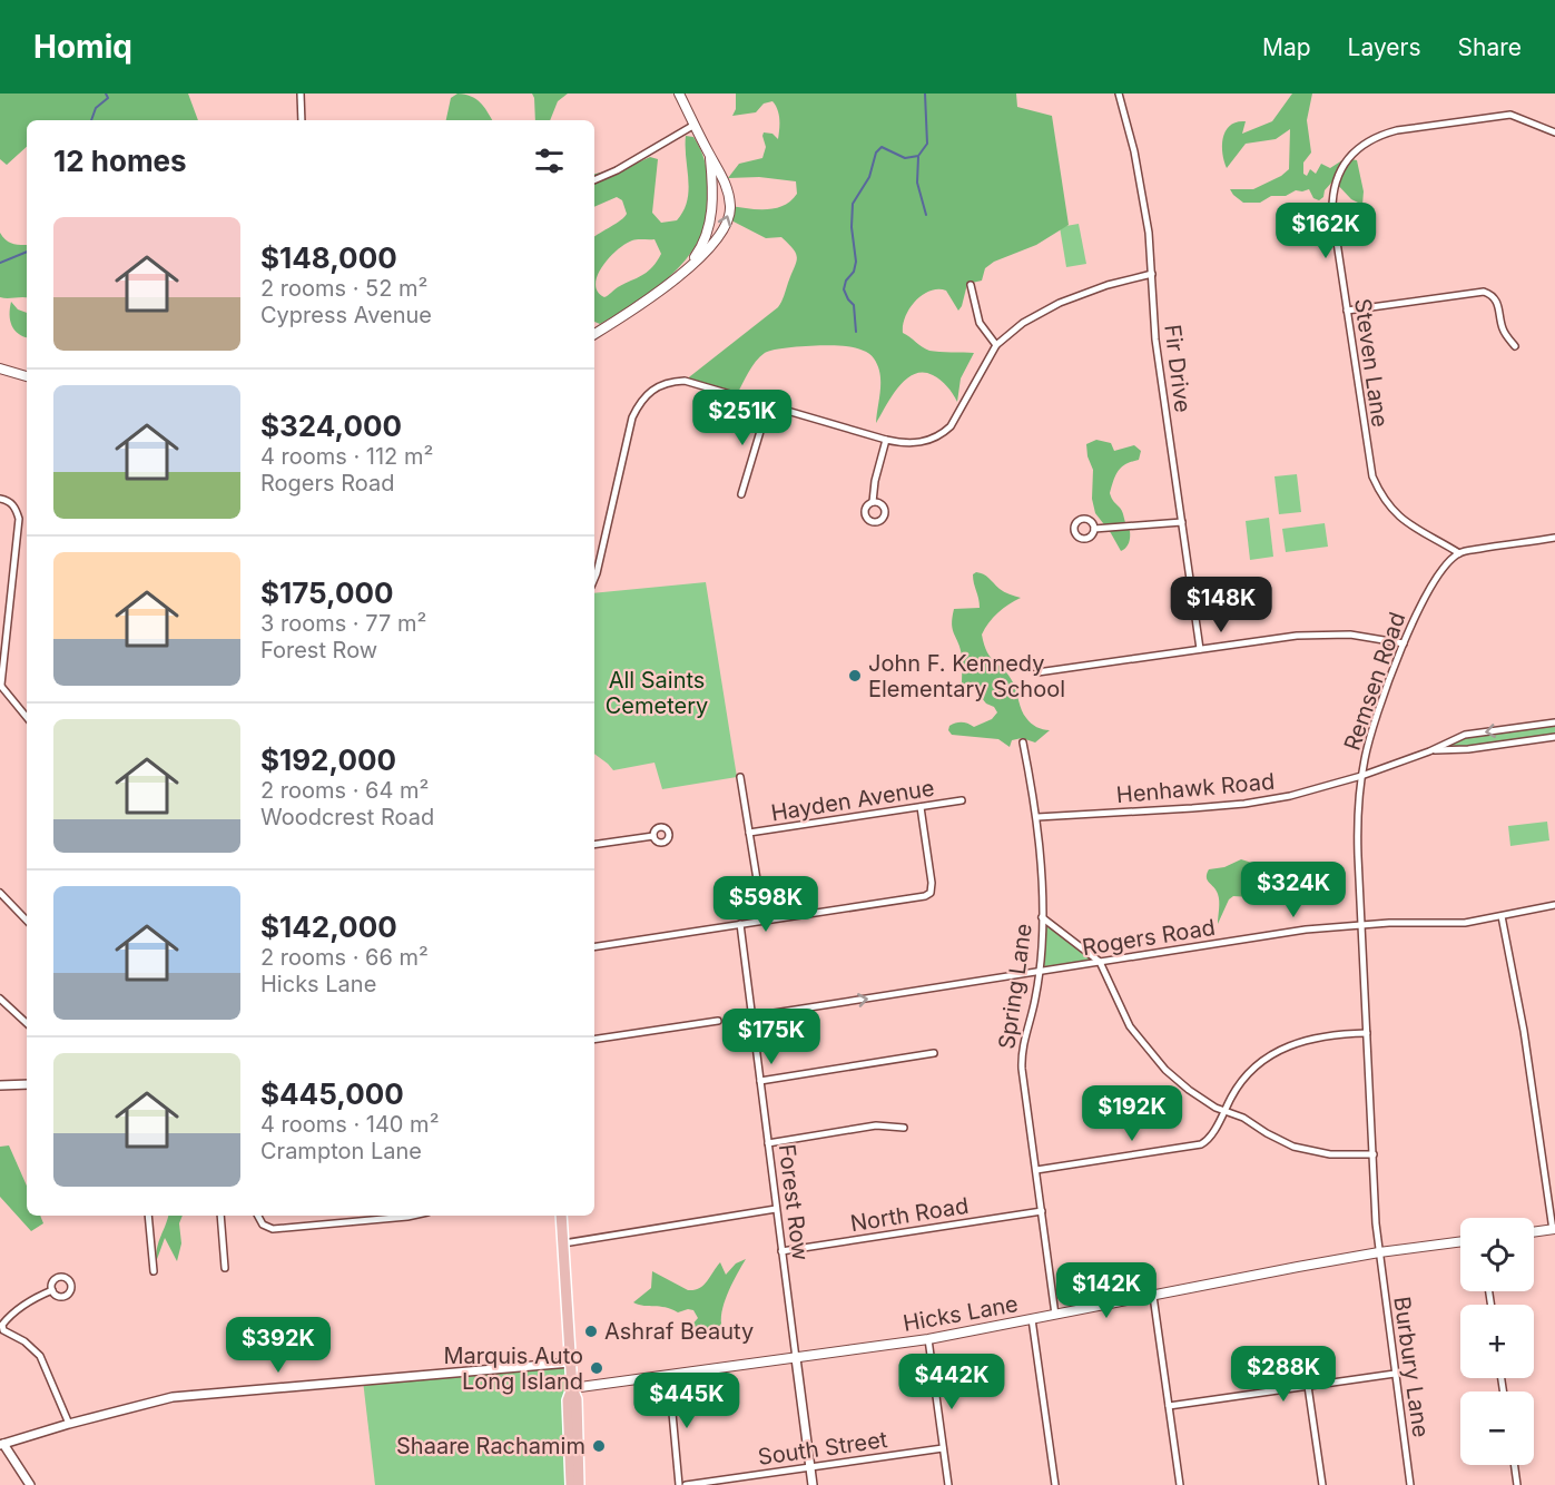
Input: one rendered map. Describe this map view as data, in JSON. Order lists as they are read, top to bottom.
{
  "streets": {
    "main road": ["Hicks Lane"],
    "street": [
      "Steven Lane",
      "Fir Drive",
      "Remsen Road",
      "Henhawk Road",
      "Hayden Avenue",
      "Rogers Road",
      "Spring Lane",
      "Forest Row",
      "North Road",
      "Burbury Lane",
      "South Street"
    ]
  },
  "crossings": [
    ["Steven Lane", "Remsen Road"],
    ["Remsen Road", "Henhawk Road"],
    ["Remsen Road", "Rogers Road"],
    ["Remsen Road", "Hicks Lane"],
    ["Remsen Road", "Burbury Lane"],
    ["Henhawk Road", "Spring Lane"],
    ["Rogers Road", "Spring Lane"],
    ["Rogers Road", "Forest Row"],
    ["Spring Lane", "North Road"],
    ["Spring Lane", "Hicks Lane"],
    ["Forest Row", "North Road"],
    ["Forest Row", "Hicks Lane"],
    ["Forest Row", "South Street"],
    ["Hicks Lane", "Burbury Lane"]
  ],
  "one_way": ["Rogers Road"],
  "parks": ["All Saints Cemetery"],
  "places": [
    "John F. Kennedy Elementary School",
    "Ashraf Beauty",
    "Marquis Auto Long Island",
    "Shaare Rachamim"
  ],
  "page": {
    "header": "Homiq",
    "nav": ["Map", "Layers", "Share"],
    "heading": "12 homes",
    "list": [
      {
        "name": "$148,000",
        "note": "2 rooms · 52 m² · Cypress Avenue"
      },
      {
        "name": "$324,000",
        "note": "4 rooms · 112 m² · Rogers Road"
      },
      {
        "name": "$175,000",
        "note": "3 rooms · 77 m² · Forest Row"
      },
      {
        "name": "$192,000",
        "note": "2 rooms · 64 m² · Woodcrest Road"
      },
      {
        "name": "$142,000",
        "note": "2 rooms · 66 m² · Hicks Lane"
      },
      {
        "name": "$445,000",
        "note": "4 rooms · 140 m² · Crampton Lane"
      }
    ],
    "price": [
      "$162K",
      "$251K",
      "$148K",
      "$324K",
      "$598K",
      "$175K",
      "$192K",
      "$142K",
      "$392K",
      "$288K",
      "$442K",
      "$445K"
    ],
    "map_buttons": ["+", "−"]
  }
}
